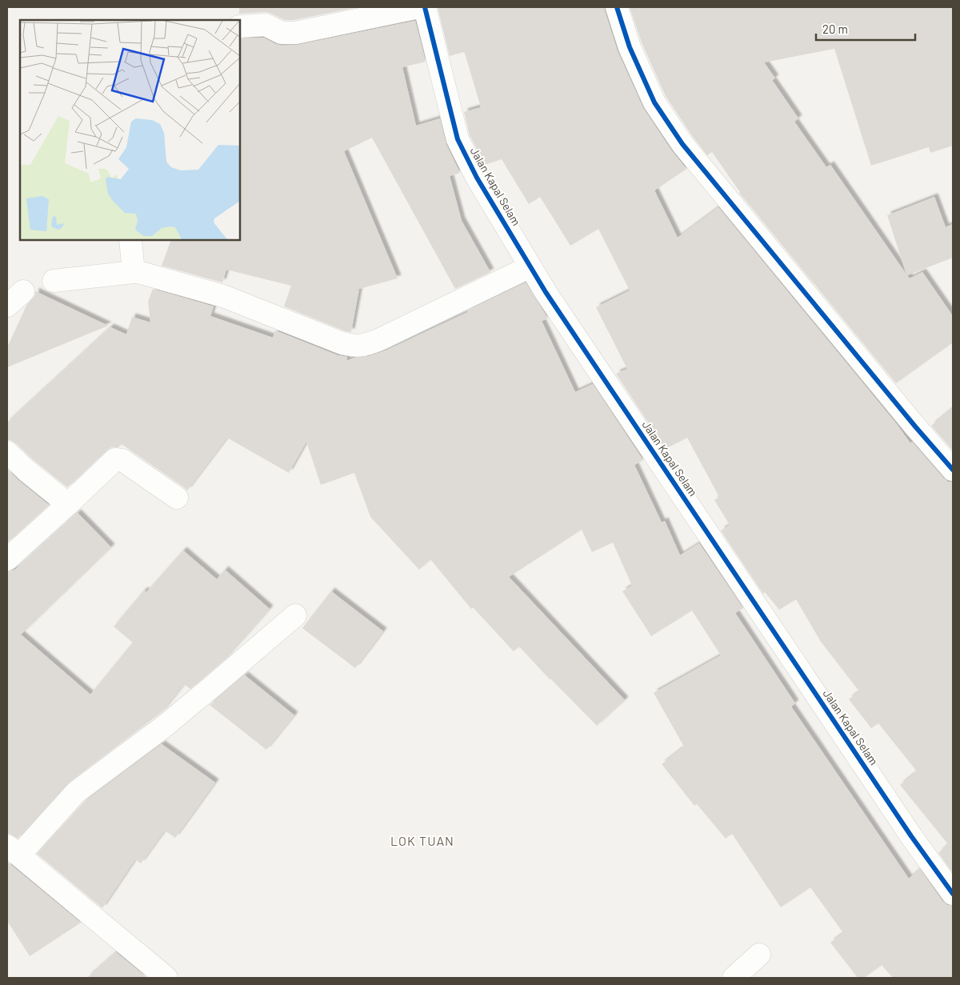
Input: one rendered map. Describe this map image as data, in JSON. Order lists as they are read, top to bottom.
{
  "streets": {
    "street": ["Jalan Kapal Selam"]
  },
  "districts": ["LOK TUAN"],
  "scale_bar": "20 m"
}
